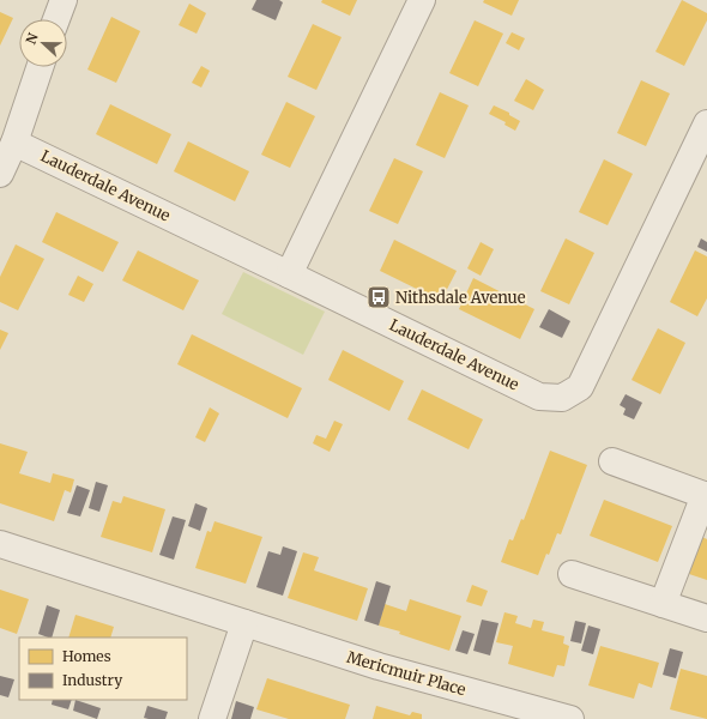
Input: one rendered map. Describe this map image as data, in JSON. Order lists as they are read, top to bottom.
{
  "streets": {
    "street": ["Lauderdale Avenue", "Mericmuir Place"]
  },
  "places": {
    "bus stop": ["Nithsdale Avenue"]
  },
  "legend": ["Homes", "Industry"],
  "north": "left"
}
